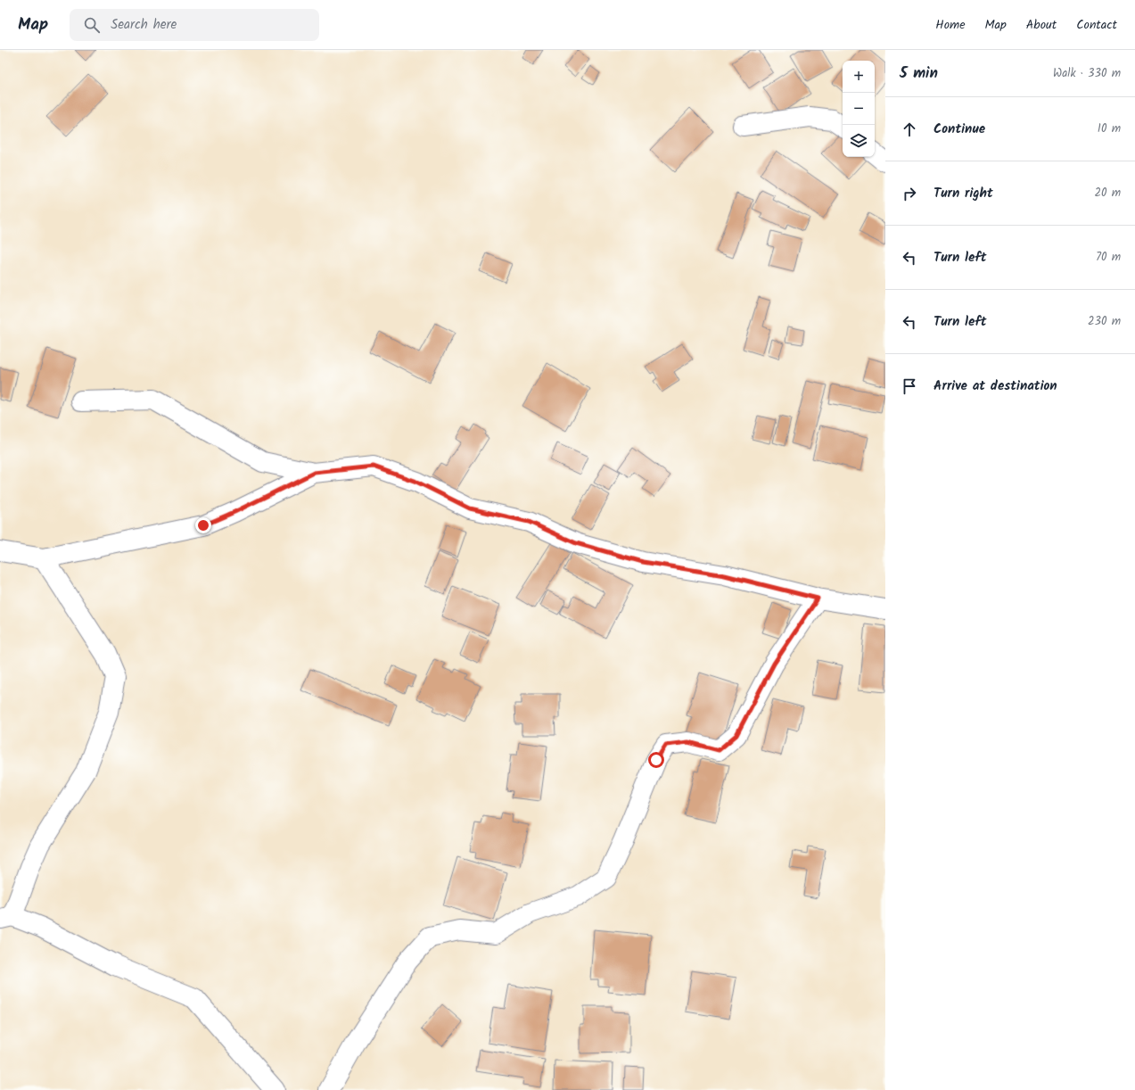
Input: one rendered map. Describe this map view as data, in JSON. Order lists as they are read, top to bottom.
{
  "page": {
    "header": "Map",
    "search": "Search here",
    "nav": [
      "Home",
      "Map",
      "About",
      "Contact"
    ],
    "heading": ["5 min", "Walk · 330 m"],
    "map_buttons": ["+", "−"],
    "list": [
      ["Continue", "10 m"],
      ["Turn right", "20 m"],
      ["Turn left", "70 m"],
      ["Turn left", "230 m"],
      "Arrive at destination"
    ]
  }
}
